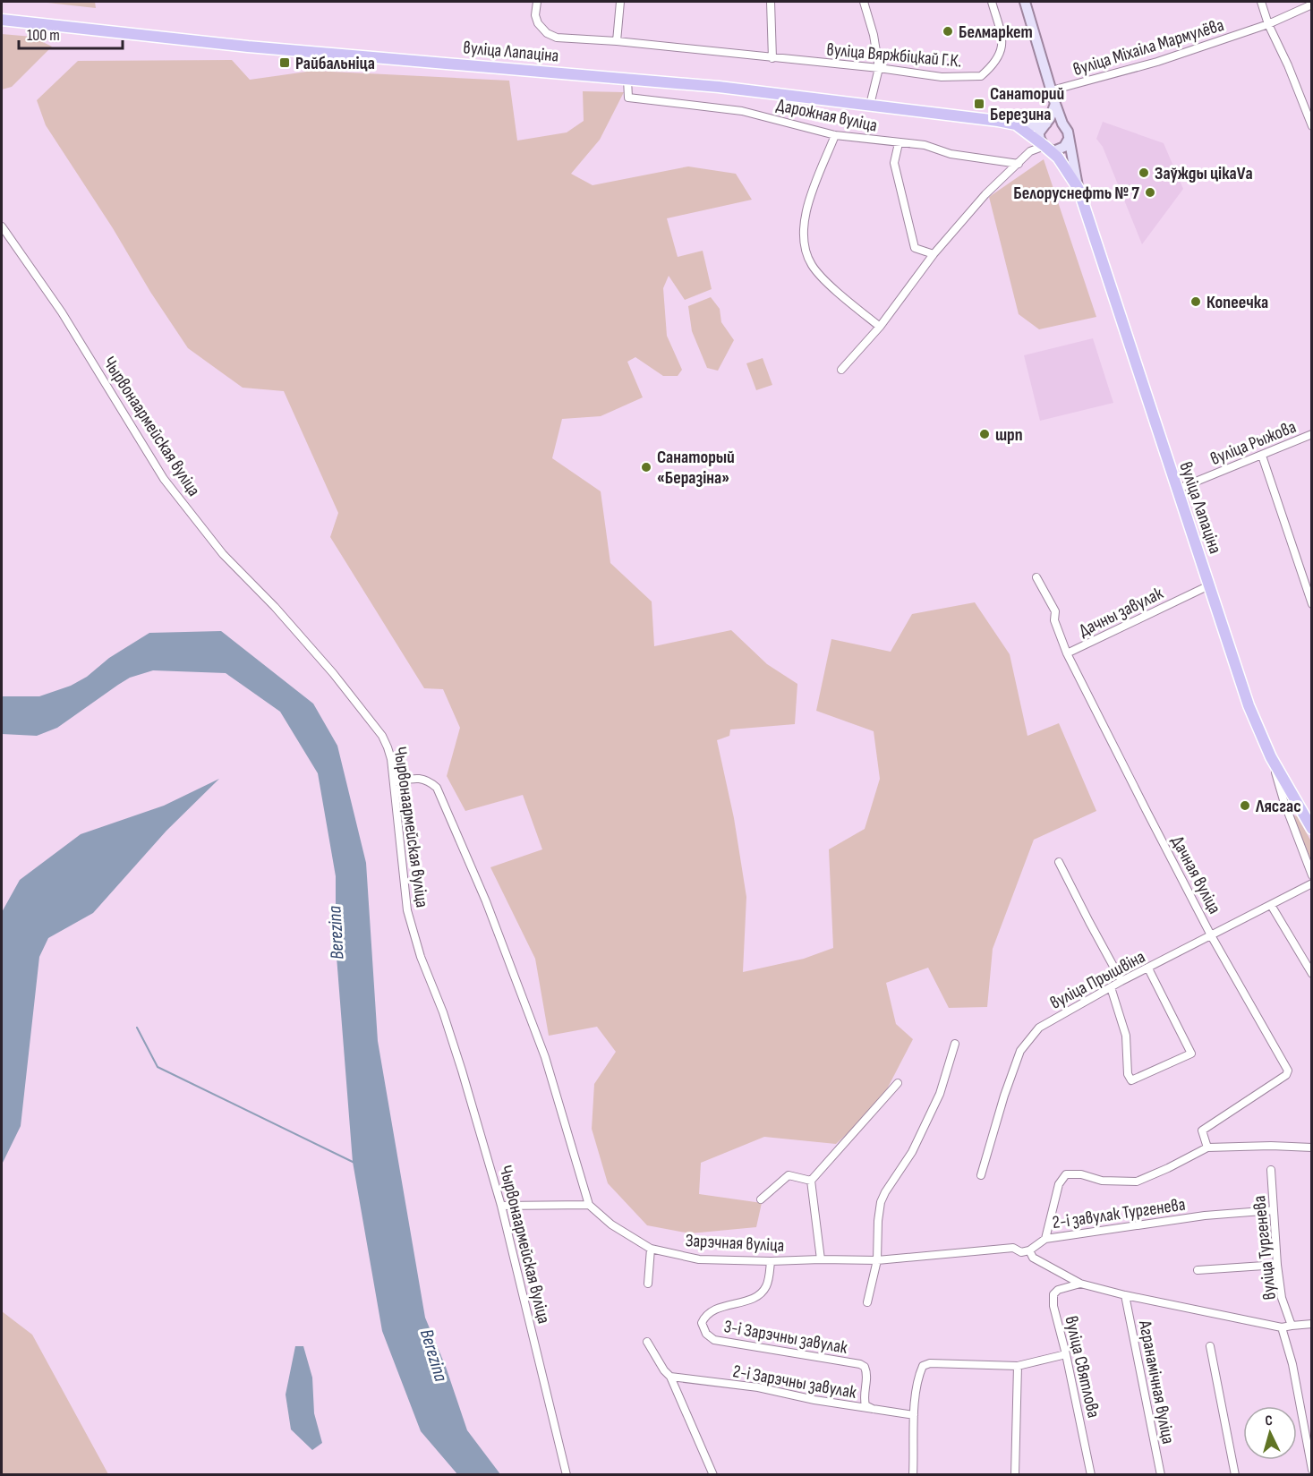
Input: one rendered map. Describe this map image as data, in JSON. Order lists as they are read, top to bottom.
{
  "streets": {
    "main road": ["вуліца Лапаціна"],
    "street": [
      "вуліца Міхаіла Мармулёва",
      "вуліца Вяржбіцкай Г.К.",
      "Дарожная вуліца",
      "Чырвонаармейская вуліца",
      "вуліца Рыжова",
      "Дачны завулак",
      "Дачная вуліца",
      "вуліца Прышвіна",
      "2-і завулак Тургенева",
      "Зарэчная вуліца",
      "вуліца Тургенева",
      "3-і Зарэчны завулак",
      "вуліца Святлова",
      "2-і Зарэчны завулак",
      "Агранамічная вуліца"
    ]
  },
  "crossings": [
    ["вуліца Лапаціна", "Дарожная вуліца"],
    ["вуліца Лапаціна", "вуліца Рыжова"],
    ["вуліца Лапаціна", "Дачны завулак"],
    ["Дачны завулак", "Дачная вуліца"],
    ["Дачная вуліца", "вуліца Прышвіна"],
    ["2-і завулак Тургенева", "вуліца Тургенева"],
    ["Зарэчная вуліца", "3-і Зарэчны завулак"],
    ["3-і Зарэчны завулак", "2-і Зарэчны завулак"]
  ],
  "water": ["Berezina"],
  "places": {
    "other": [
      "Белмаркет",
      "Заўжды цікаVа",
      "Белоруснефть № 7",
      "Копеечка",
      "шрп",
      "Санаторый «Беразіна»",
      "Лясгас"
    ],
    "transit": ["Райбальніца", "Санаторий Березина"]
  },
  "scale_bar": "100 m",
  "north": "top"
}
